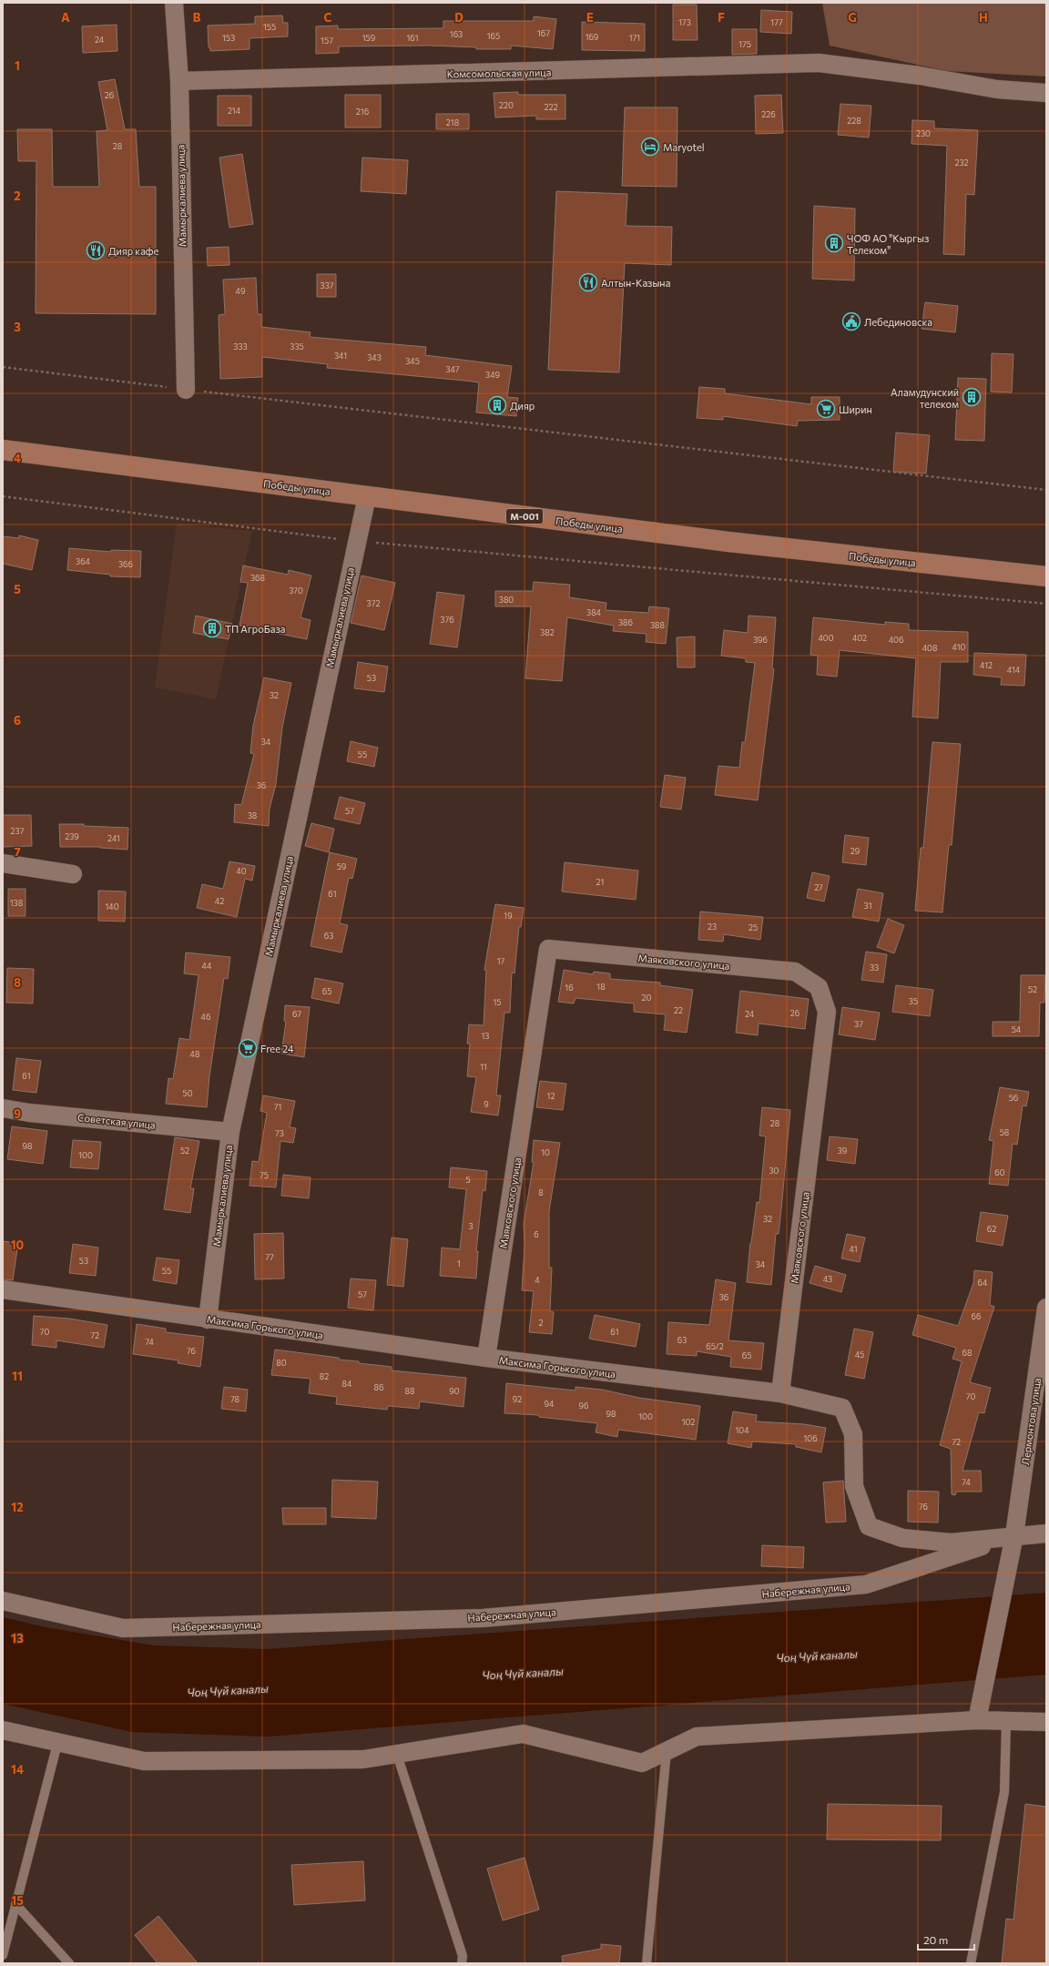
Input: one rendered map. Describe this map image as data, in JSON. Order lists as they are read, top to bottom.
{
  "streets": {
    "main road": ["Победы улица", "М-001"],
    "street": [
      "Комсомольская улица",
      "Мамыркалиева улица",
      "Маяковского улица",
      "Советская улица",
      "Максима Горького улица",
      "Лермонтова улица",
      "Набережная улица"
    ]
  },
  "crossings": [
    ["Комсомольская улица", "Мамыркалиева улица"],
    ["Мамыркалиева улица", "Победы улица"],
    ["Мамыркалиева улица", "Советская улица"],
    ["Мамыркалиева улица", "Максима Горького улица"],
    ["Маяковского улица", "Максима Горького улица"],
    ["Максима Горького улица", "Лермонтова улица"],
    ["Максима Горького улица", "Набережная улица"],
    ["Лермонтова улица", "Набережная улица"]
  ],
  "water": ["Чоң Чүй каналы"],
  "places": {
    "hotel": ["Maryotel"],
    "building": [
      "ЧОФ АО \"Кыргыз Телеком\"",
      "Аламудунский телеком",
      "Дияр",
      "ТП АгроБаза"
    ],
    "restaurant": ["Дияр кафе", "Алтын-Казына"],
    "public building": ["Лебединовска"],
    "supermarket": ["Ширин", "Free 24"]
  },
  "house_numbers": [
    "173",
    "177",
    "155",
    "167",
    "163",
    "165",
    "169",
    "153",
    "159",
    "161",
    "171",
    "24",
    "157",
    "175",
    "26",
    "220",
    "222",
    "214",
    "216",
    "226",
    "228",
    "218",
    "230",
    "28",
    "232",
    "337",
    "49",
    "333",
    "335",
    "341",
    "343",
    "345",
    "347",
    "349",
    "364",
    "366",
    "368",
    "370",
    "380",
    "372",
    "384",
    "376",
    "386",
    "388",
    "382",
    "400",
    "402",
    "396",
    "406",
    "410",
    "408",
    "412",
    "414",
    "53",
    "32",
    "34",
    "55",
    "36",
    "57",
    "38",
    "237",
    "239",
    "241",
    "29",
    "59",
    "40",
    "21",
    "27",
    "61",
    "42",
    "138",
    "31",
    "140",
    "19",
    "23",
    "25",
    "63",
    "17",
    "44",
    "33",
    "18",
    "16",
    "52",
    "65",
    "20",
    "35",
    "15",
    "22",
    "26",
    "67",
    "24",
    "46",
    "37",
    "54",
    "13",
    "48",
    "11",
    "61",
    "50",
    "12",
    "56",
    "9",
    "71",
    "28",
    "58",
    "73",
    "98",
    "52",
    "39",
    "10",
    "100",
    "30",
    "60",
    "75",
    "5",
    "8",
    "32",
    "3",
    "62",
    "6",
    "41",
    "77",
    "53",
    "1",
    "34",
    "55",
    "43",
    "4",
    "64",
    "57",
    "36",
    "66",
    "2",
    "70",
    "61",
    "72",
    "63",
    "74",
    "65/2",
    "76",
    "68",
    "45",
    "65",
    "80",
    "82",
    "84",
    "86",
    "88",
    "90",
    "70",
    "78",
    "92",
    "94",
    "96",
    "98",
    "100",
    "102",
    "104",
    "106",
    "72",
    "74",
    "76"
  ],
  "scale_bar": "20 m",
  "grid": {
    "columns": [
      "A",
      "B",
      "C",
      "D",
      "E",
      "F",
      "G",
      "H"
    ],
    "rows": [
      "1",
      "2",
      "3",
      "4",
      "5",
      "6",
      "7",
      "8",
      "9",
      "10",
      "11",
      "12",
      "13",
      "14",
      "15"
    ]
  }
}
